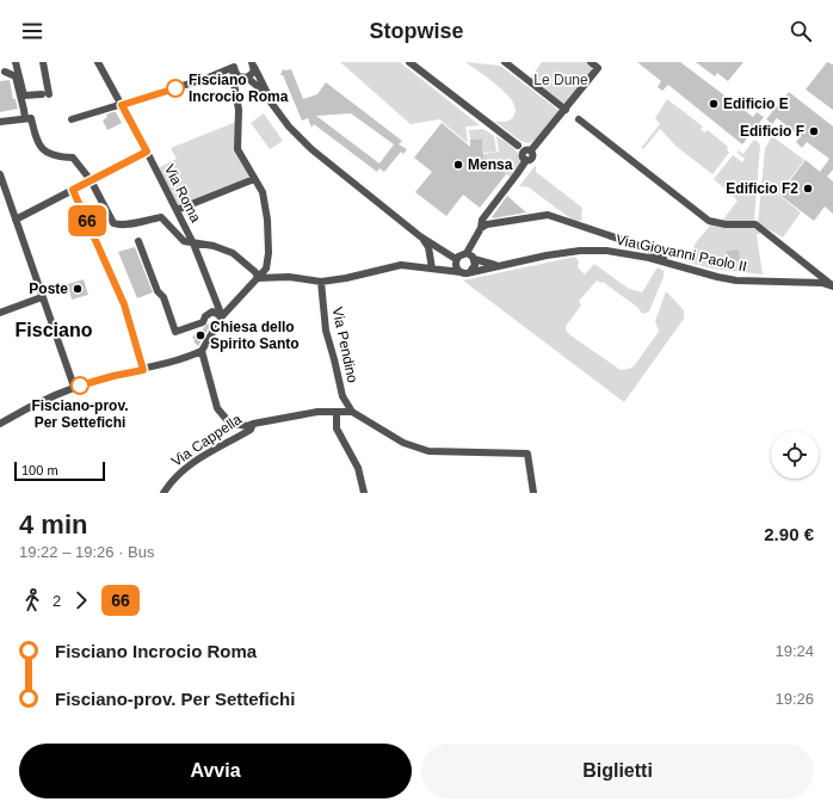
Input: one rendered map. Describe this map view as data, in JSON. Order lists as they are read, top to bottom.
{
  "streets": {
    "street": [
      "Via Roma",
      "Via Giovanni Paolo II",
      "Via Pendino",
      "Via Cappella"
    ]
  },
  "districts": ["Fisciano"],
  "parks": ["Le Dune"],
  "places": [
    "Fisciano Incrocio Roma",
    "Edificio E",
    "Edificio F",
    "Mensa",
    "Edificio F2",
    "Poste",
    "Chiesa dello Spirito Santo",
    "Fisciano-prov. Per Settefichi"
  ],
  "lines": ["bus line 66"],
  "scale_bar": "100 m",
  "page": {
    "header": "Stopwise",
    "on_map": "66",
    "scale": "100 m",
    "heading": ["4 min", "19:22 – 19:26 · Bus", "2.90 €"],
    "legs": ["2", "66"],
    "list": [
      {
        "name": "Fisciano Incrocio Roma",
        "value": "19:24"
      },
      {
        "name": "Fisciano-prov. Per Settefichi",
        "value": "19:26"
      }
    ],
    "buttons": ["Avvia", "Biglietti"]
  }
}
